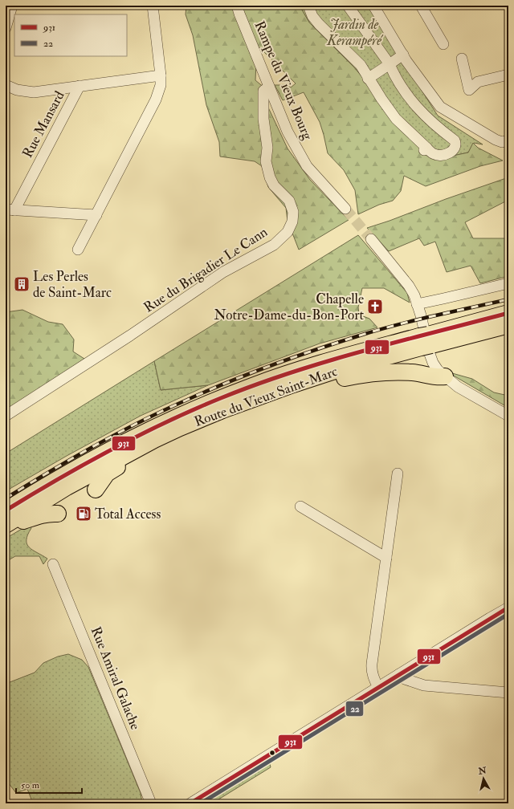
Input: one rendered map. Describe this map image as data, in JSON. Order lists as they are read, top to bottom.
{
  "streets": {
    "highway": ["Route du Vieux Saint-Marc"],
    "street": [
      "Rampe du Vieux Bourg",
      "Rue Mansard",
      "Rue du Brigadier Le Cann",
      "Rue Amiral Galache"
    ]
  },
  "crossings": [
    ["Rampe du Vieux Bourg", "Rue du Brigadier Le Cann"]
  ],
  "parks": ["Jardin de Kerampéré"],
  "places": {
    "building": ["Les Perles de Saint-Marc"],
    "church": ["Chapelle Notre-Dame-du-Bon-Port"],
    "fuel station": ["Total Access"]
  },
  "lines": ["transit line 931", "transit line 22"],
  "legend": ["931", "22"],
  "scale_bar": "50 m",
  "north": "top"
}
